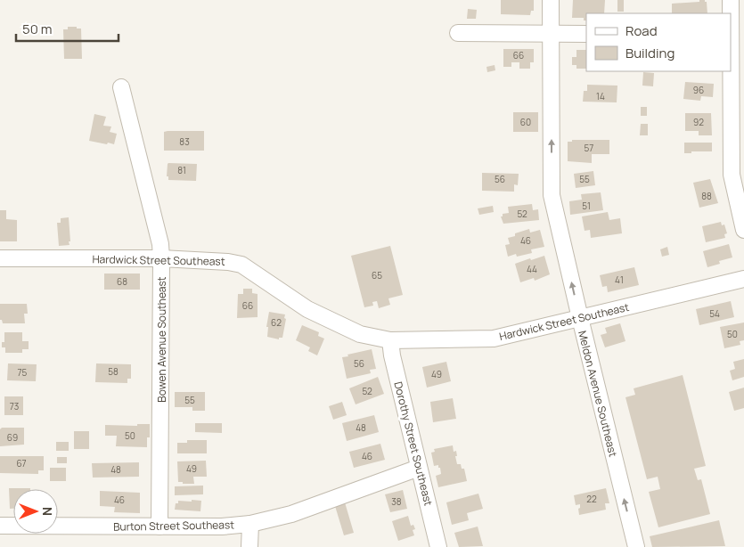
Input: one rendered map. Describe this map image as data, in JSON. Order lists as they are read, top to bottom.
{
  "streets": {
    "street": [
      "Hardwick Street Southeast",
      "Bowen Avenue Southeast",
      "Meldon Avenue Southeast",
      "Dorothy Street Southeast",
      "Burton Street Southeast"
    ]
  },
  "crossings": [
    ["Hardwick Street Southeast", "Bowen Avenue Southeast"],
    ["Hardwick Street Southeast", "Meldon Avenue Southeast"],
    ["Hardwick Street Southeast", "Dorothy Street Southeast"],
    ["Bowen Avenue Southeast", "Burton Street Southeast"],
    ["Dorothy Street Southeast", "Burton Street Southeast"]
  ],
  "one_way": ["Meldon Avenue Southeast"],
  "house_numbers": [
    "66",
    "96",
    "14",
    "60",
    "92",
    "83",
    "57",
    "81",
    "56",
    "55",
    "88",
    "51",
    "52",
    "46",
    "44",
    "65",
    "41",
    "68",
    "66",
    "54",
    "62",
    "50",
    "56",
    "58",
    "75",
    "49",
    "52",
    "55",
    "73",
    "48",
    "50",
    "69",
    "46",
    "67",
    "49",
    "48",
    "22",
    "46",
    "38"
  ],
  "legend": ["Road", "Building"],
  "scale_bar": "50 m",
  "north": "right"
}
